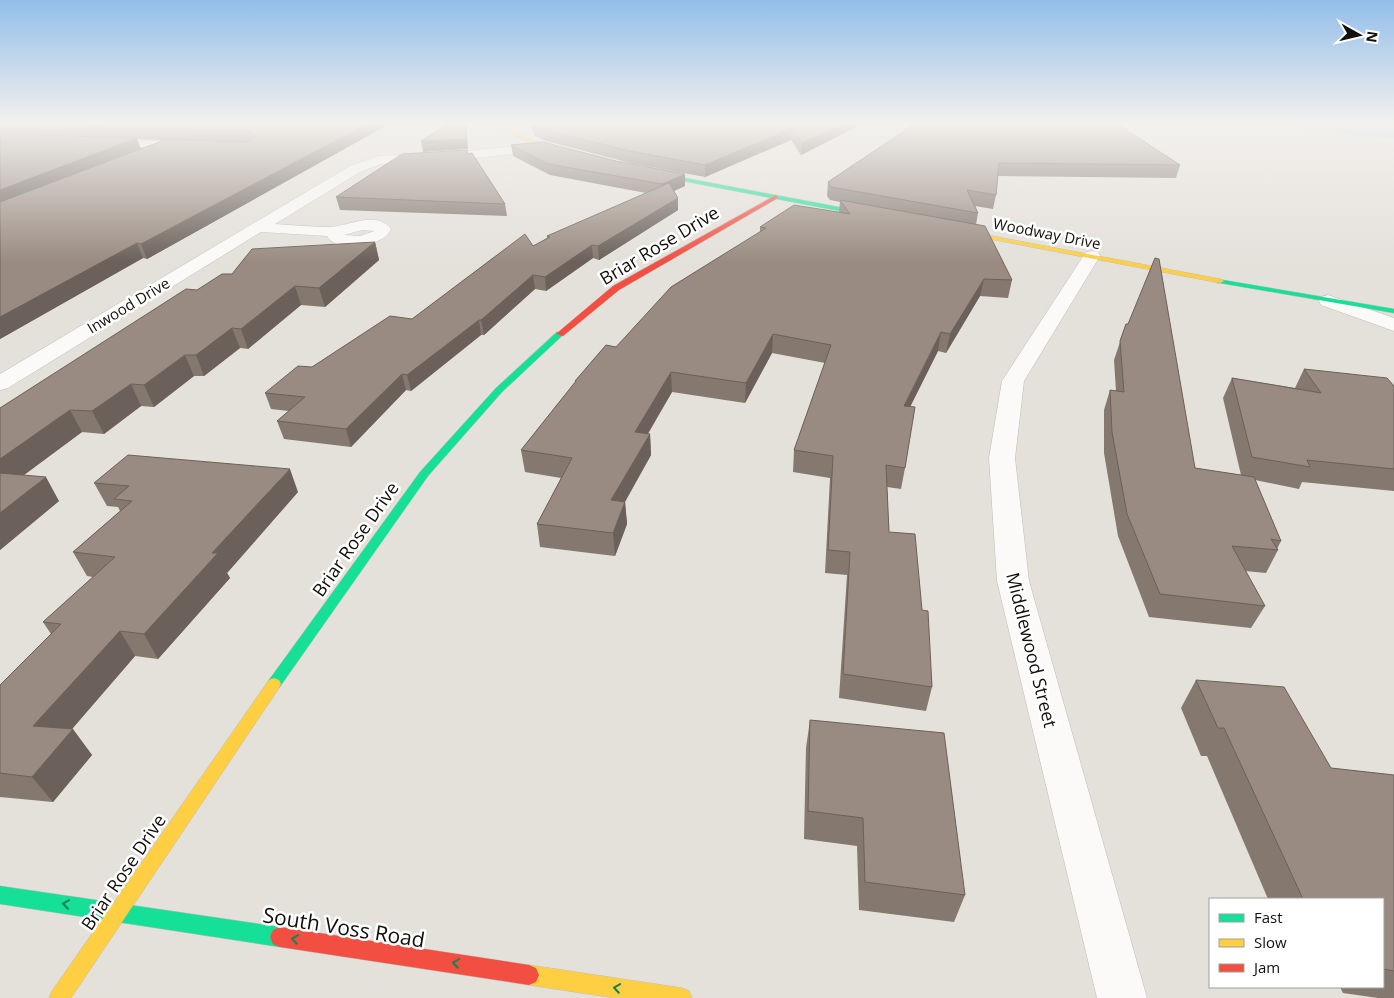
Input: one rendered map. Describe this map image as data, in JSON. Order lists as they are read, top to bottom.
{
  "streets": {
    "street": [
      "Woodway Drive",
      "Briar Rose Drive",
      "Inwood Drive",
      "Middlewood Street",
      "South Voss Road"
    ]
  },
  "crossings": [
    ["Woodway Drive", "Middlewood Street"],
    ["Briar Rose Drive", "South Voss Road"]
  ],
  "one_way": ["South Voss Road"],
  "legend": ["Fast", "Slow", "Jam"],
  "north": "right"
}
